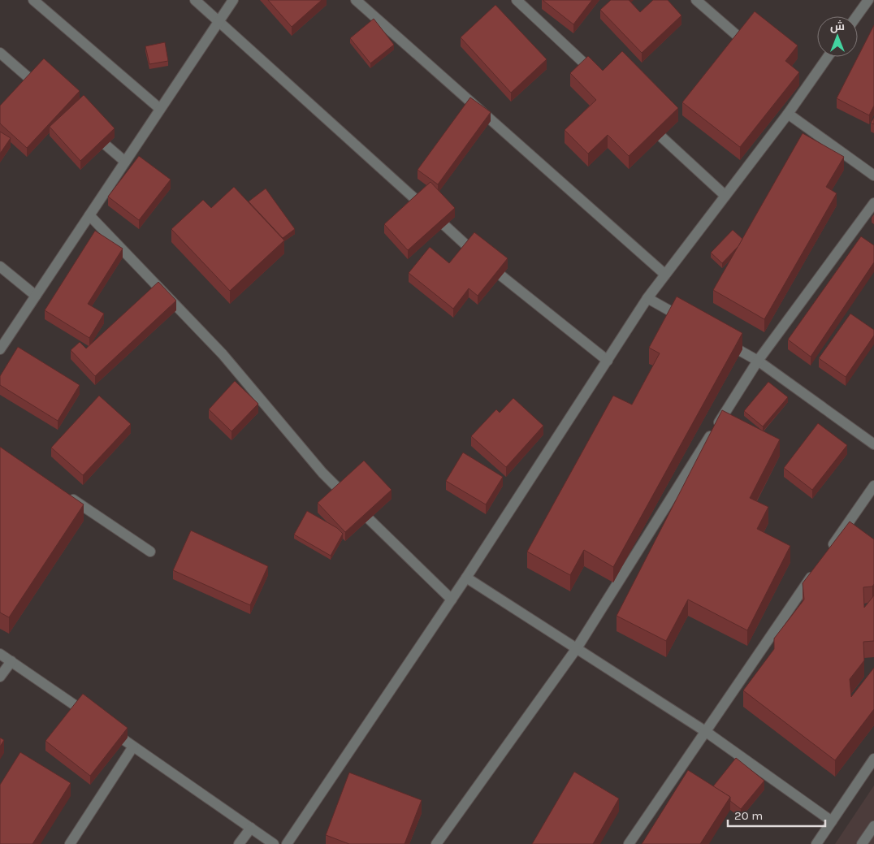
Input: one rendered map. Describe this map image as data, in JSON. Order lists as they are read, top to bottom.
{
  "scale_bar": "20 m",
  "north": "top"
}
